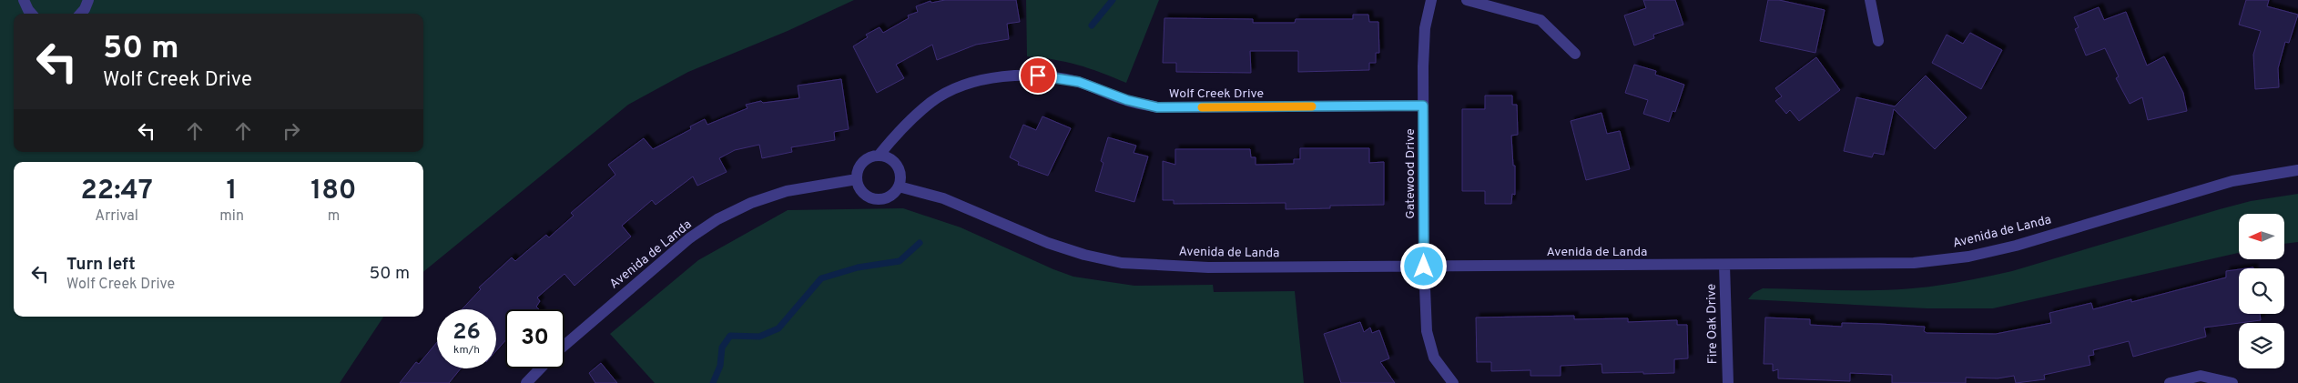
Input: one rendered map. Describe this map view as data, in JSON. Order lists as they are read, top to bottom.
{
  "streets": {
    "street": [
      "Wolf Creek Drive",
      "Gatewood Drive",
      "Avenida de Landa",
      "Fire Oak Drive"
    ]
  },
  "crossings": [
    ["Wolf Creek Drive", "Gatewood Drive"],
    ["Wolf Creek Drive", "Avenida de Landa"],
    ["Gatewood Drive", "Avenida de Landa"],
    ["Avenida de Landa", "Fire Oak Drive"]
  ],
  "north": "left",
  "page": {
    "turn": ["50 m", "Wolf Creek Drive"],
    "eta": [
      "22:47",
      "Arrival",
      "1",
      "min",
      "180",
      "m"
    ],
    "list": [
      {
        "name": "Turn left",
        "note": "Wolf Creek Drive",
        "value": "50 m"
      }
    ],
    "speed": "26 km/h",
    "limit": "30"
  }
}
